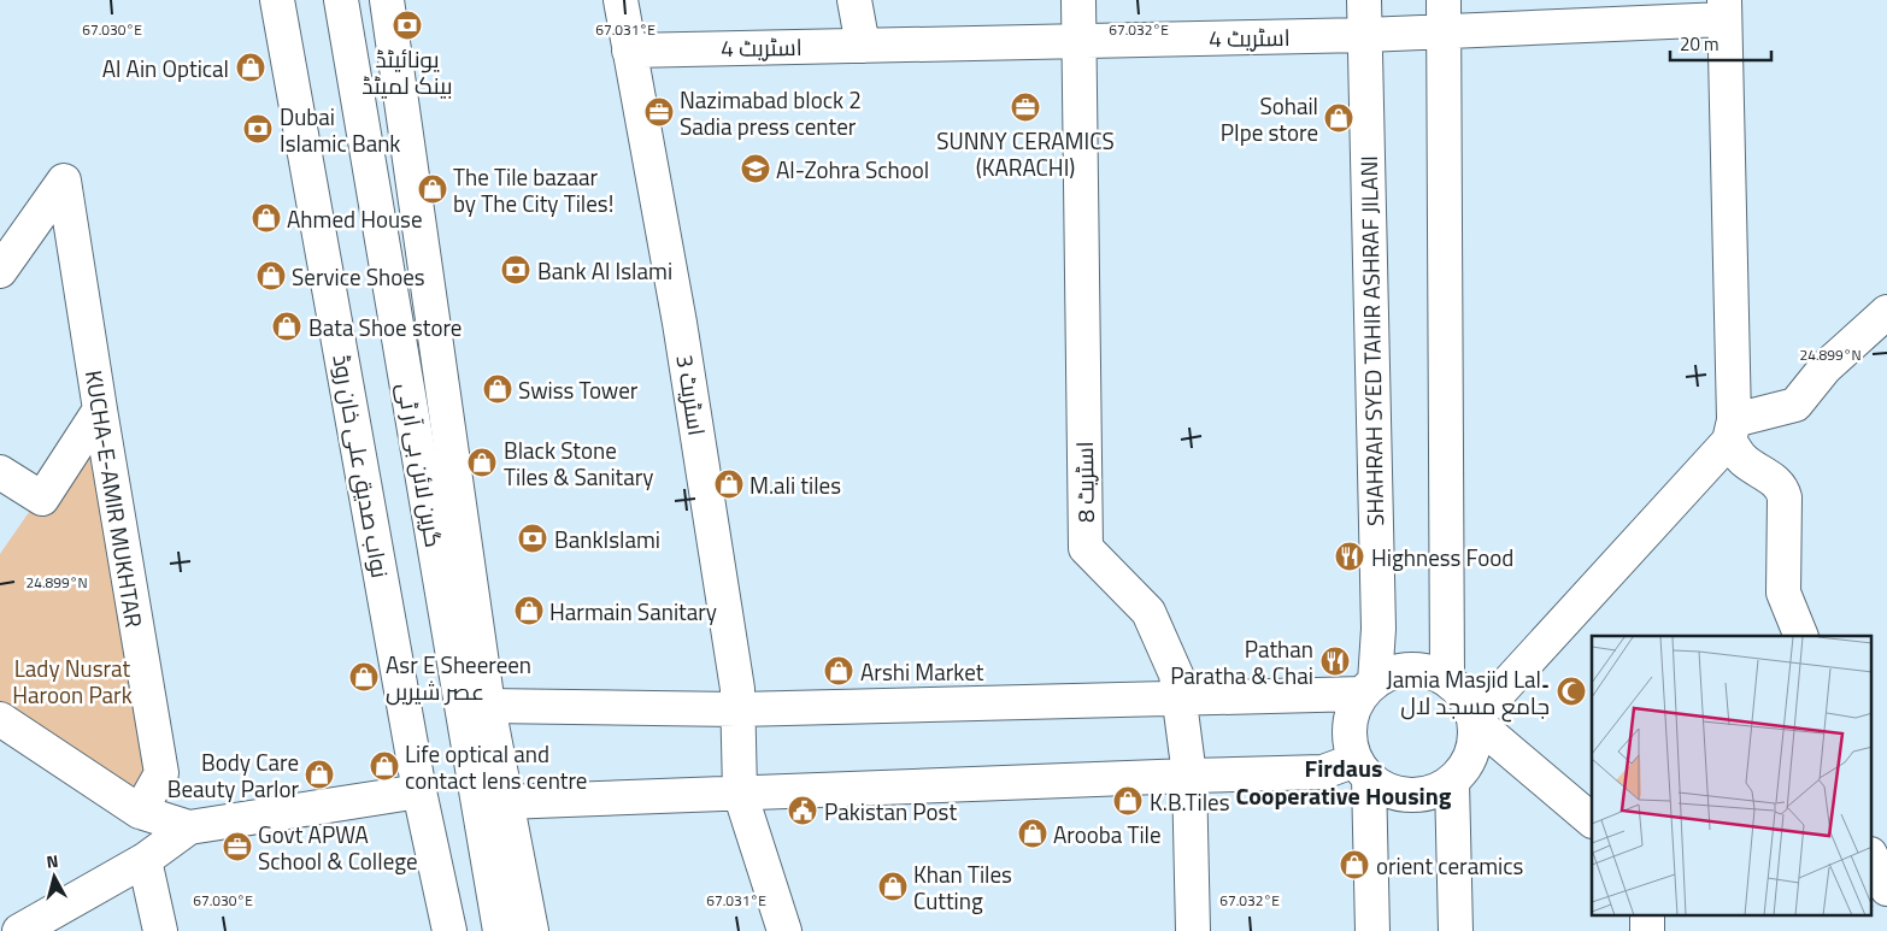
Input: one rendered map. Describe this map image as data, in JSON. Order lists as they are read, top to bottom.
{
  "streets": {
    "street": [
      "اسٹریٹ 4",
      "SHAHRAH SYED TAHIR ASHRAF JILANI",
      "اسٹریٹ 3",
      "گرین لائن بی آر ٹی",
      "نواب صدیق علی خان روڈ",
      "اسٹریٹ 8",
      "KUCHA-E-AMIR MUKHTAR"
    ]
  },
  "crossings": [
    ["اسٹریٹ 4", "SHAHRAH SYED TAHIR ASHRAF JILANI"],
    ["اسٹریٹ 4", "اسٹریٹ 3"],
    ["اسٹریٹ 4", "اسٹریٹ 8"]
  ],
  "districts": ["Firdaus Cooperative Housing"],
  "parks": ["Lady Nusrat Haroon Park"],
  "places": {
    "bank": [
      "یونائیٹڈ بینک لمیٹڈ",
      "Dubai Islamic Bank",
      "Bank Al Islami",
      "BankIslami"
    ],
    "shop": [
      "Al Ain Optical",
      "Sohail PIpe store",
      "The Tile bazaar by The City Tiles!",
      "Ahmed House",
      "Service Shoes",
      "Bata Shoe store",
      "Swiss Tower",
      "Black Stone Tiles & Sanitary",
      "M.ali tiles",
      "Harmain Sanitary",
      "Arshi Market",
      "Asr E Sheereen عصر شیریں",
      "Life optical and contact lens centre",
      "Body Care Beauty Parlor",
      "K.B.Tiles",
      "Arooba Tile",
      "orient ceramics",
      "Khan Tiles Cutting"
    ],
    "office": ["SUNNY CERAMICS (KARACHI)", "Nazimabad block 2 Sadia press center", "Govt APWA School & College"],
    "school or university": ["Al-Zohra School"],
    "restaurant": ["Highness Food", "Pathan Paratha & Chai"],
    "mosque": ["Jamia Masjid Lal۔ جامع مسجد لال"],
    "public building": ["Pakistan Post"]
  },
  "scale_bar": "20 m",
  "north": "top",
  "coordinates": [
    "67.030°E",
    "67.031°E",
    "67.032°E",
    "24.899°N"
  ]
}
